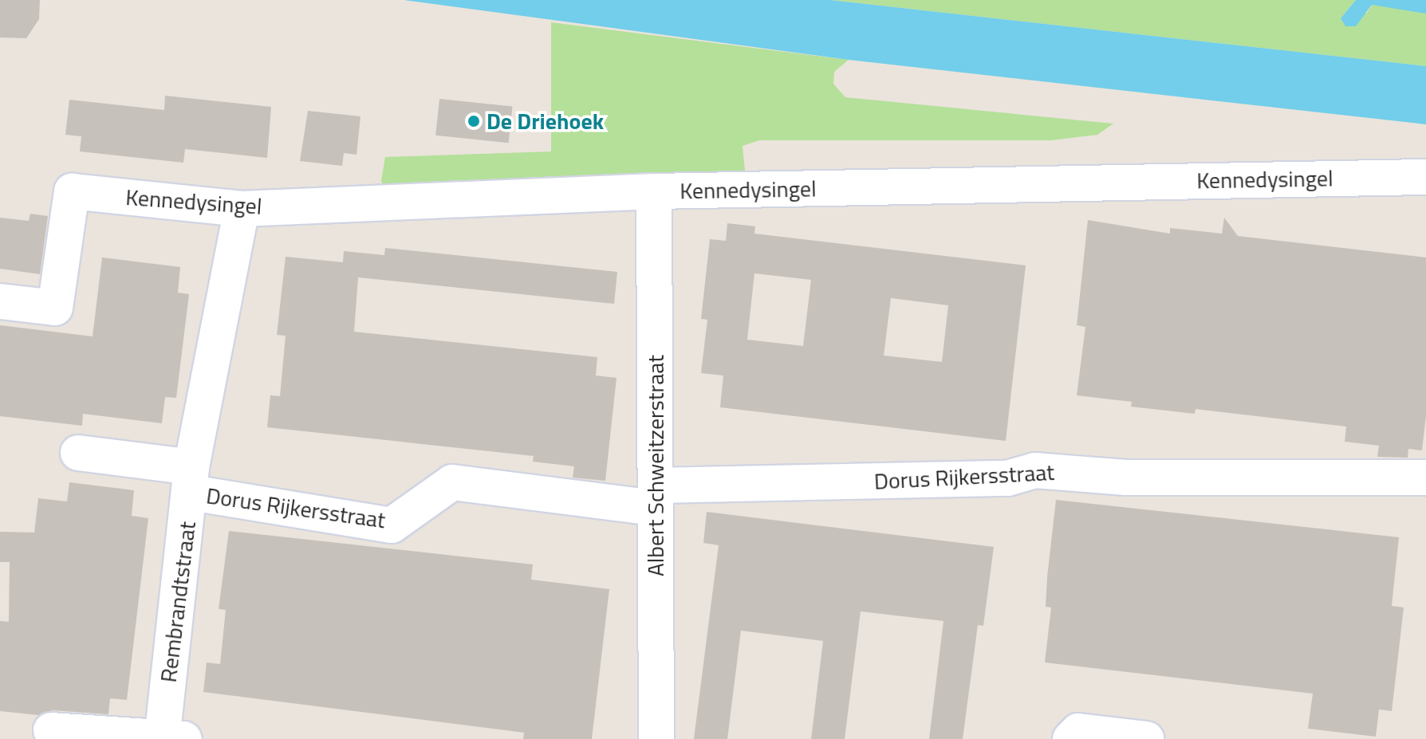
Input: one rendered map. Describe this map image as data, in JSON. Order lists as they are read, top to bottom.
{
  "streets": {
    "street": [
      "Kennedysingel",
      "Albert Schweitzerstraat",
      "Dorus Rijkersstraat",
      "Rembrandtstraat"
    ]
  },
  "crossings": [
    ["Kennedysingel", "Albert Schweitzerstraat"],
    ["Kennedysingel", "Rembrandtstraat"],
    ["Albert Schweitzerstraat", "Dorus Rijkersstraat"],
    ["Dorus Rijkersstraat", "Rembrandtstraat"]
  ],
  "places": ["De Driehoek"]
}
